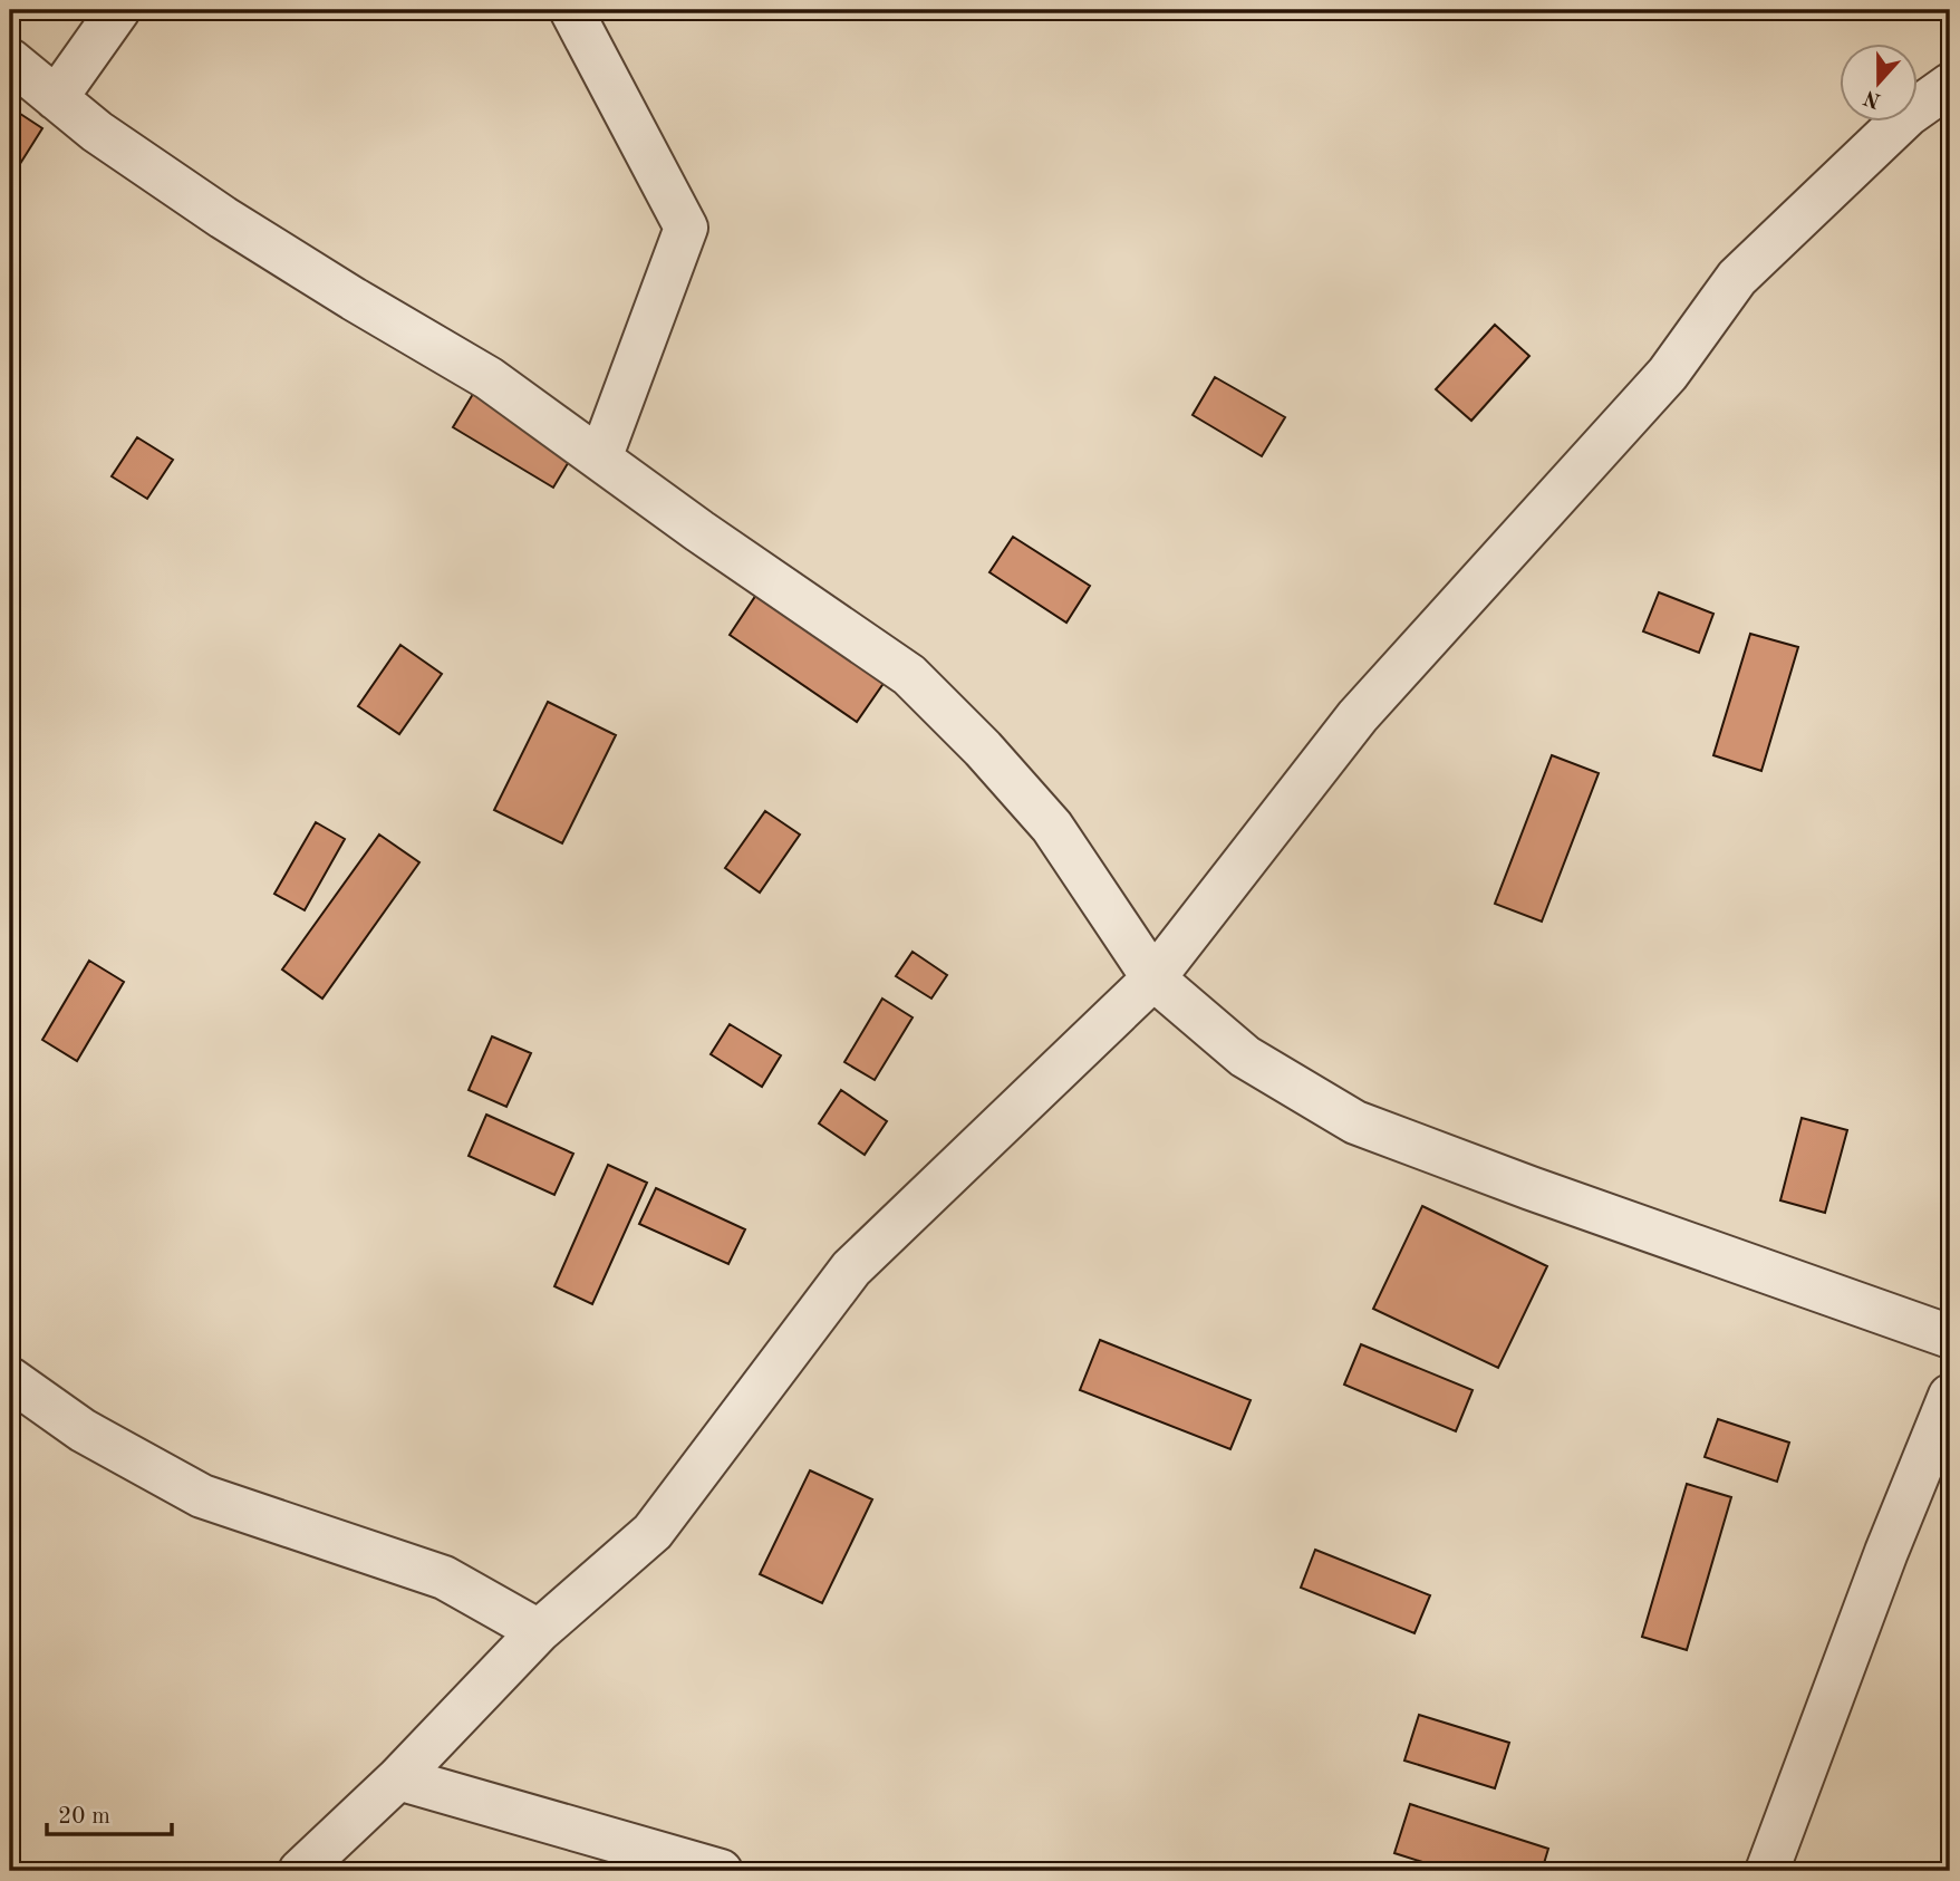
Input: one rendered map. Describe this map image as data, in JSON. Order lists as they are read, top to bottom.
{
  "scale_bar": "20 m",
  "north": "bottom"
}
